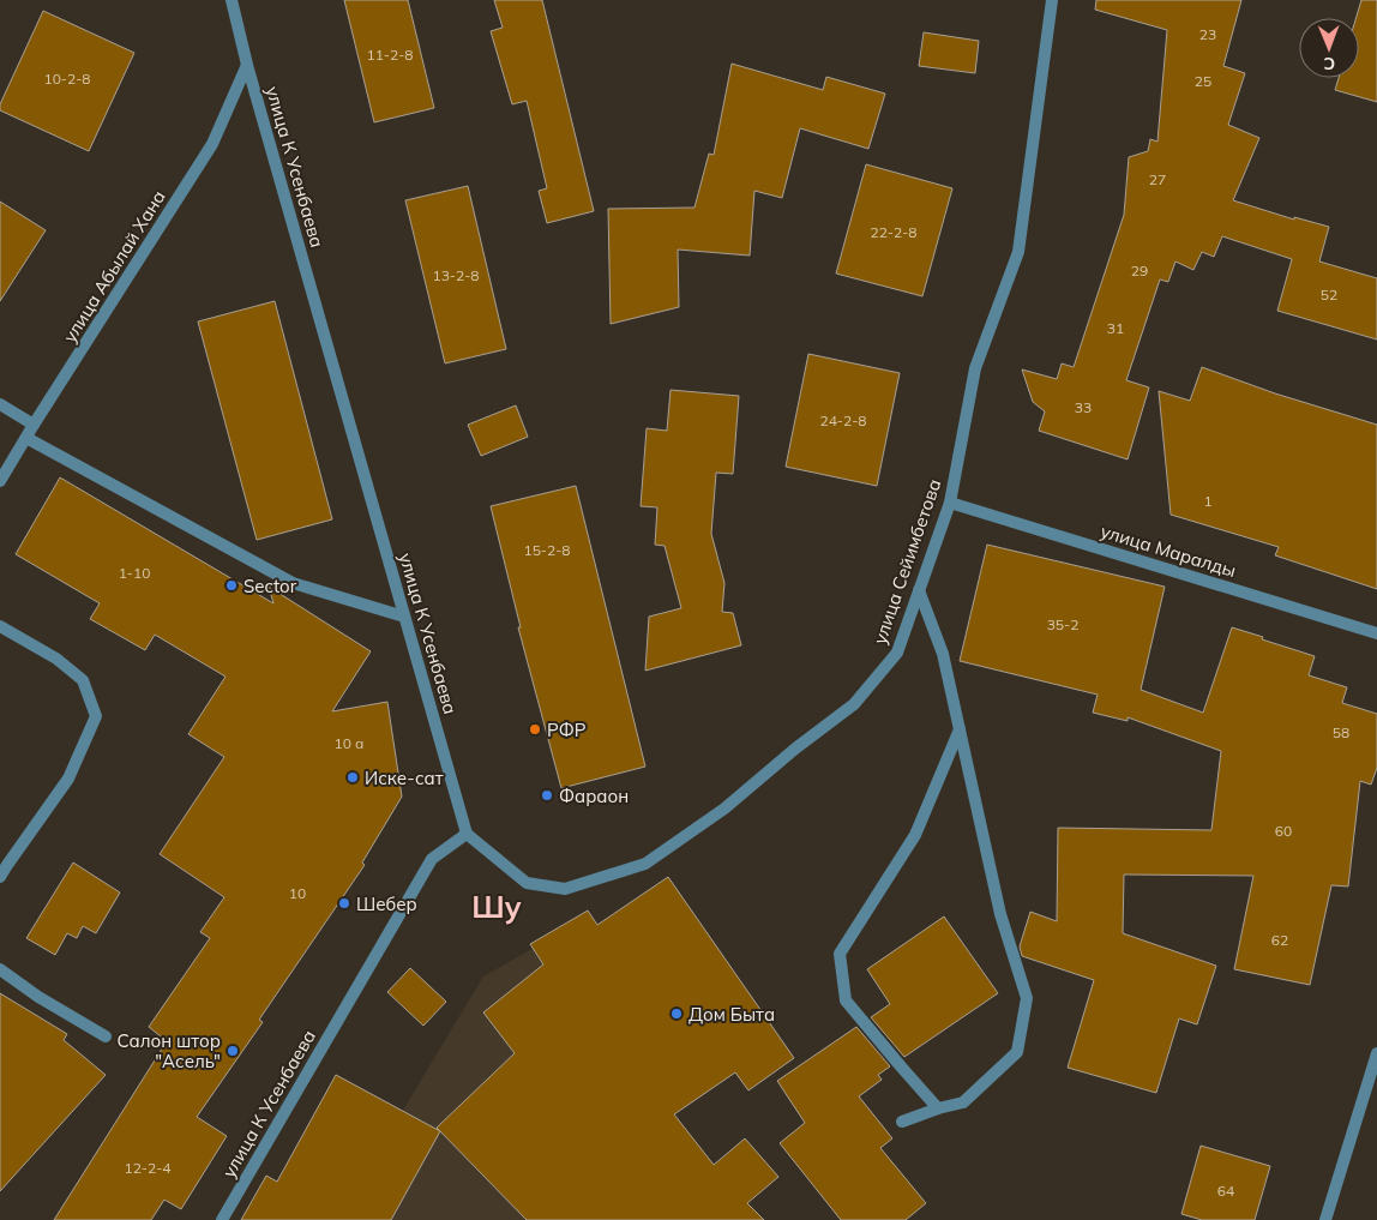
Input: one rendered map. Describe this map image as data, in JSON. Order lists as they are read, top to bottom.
{
  "streets": {
    "street": [
      "улица К Усенбаева",
      "улица Абылай Хана",
      "улица Маралды",
      "улица Сейимбетова"
    ]
  },
  "crossings": [
    ["улица К Усенбаева", "улица Абылай Хана"],
    ["улица К Усенбаева", "улица Сейимбетова"],
    ["улица Маралды", "улица Сейимбетова"]
  ],
  "districts": ["Шу"],
  "places": [
    "Sector",
    "РФР",
    "Иске-сат",
    "Фараон",
    "Шебер",
    "Дом Быта",
    "Салон штор \"Асель\""
  ],
  "house_numbers": [
    "23",
    "11-2-8",
    "10-2-8",
    "25",
    "27",
    "22-2-8",
    "29",
    "13-2-8",
    "52",
    "31",
    "33",
    "24-2-8",
    "1",
    "15-2-8",
    "1-10",
    "35-2",
    "58",
    "10 а",
    "60",
    "10",
    "62",
    "12-2-4",
    "64"
  ],
  "north": "bottom"
}
